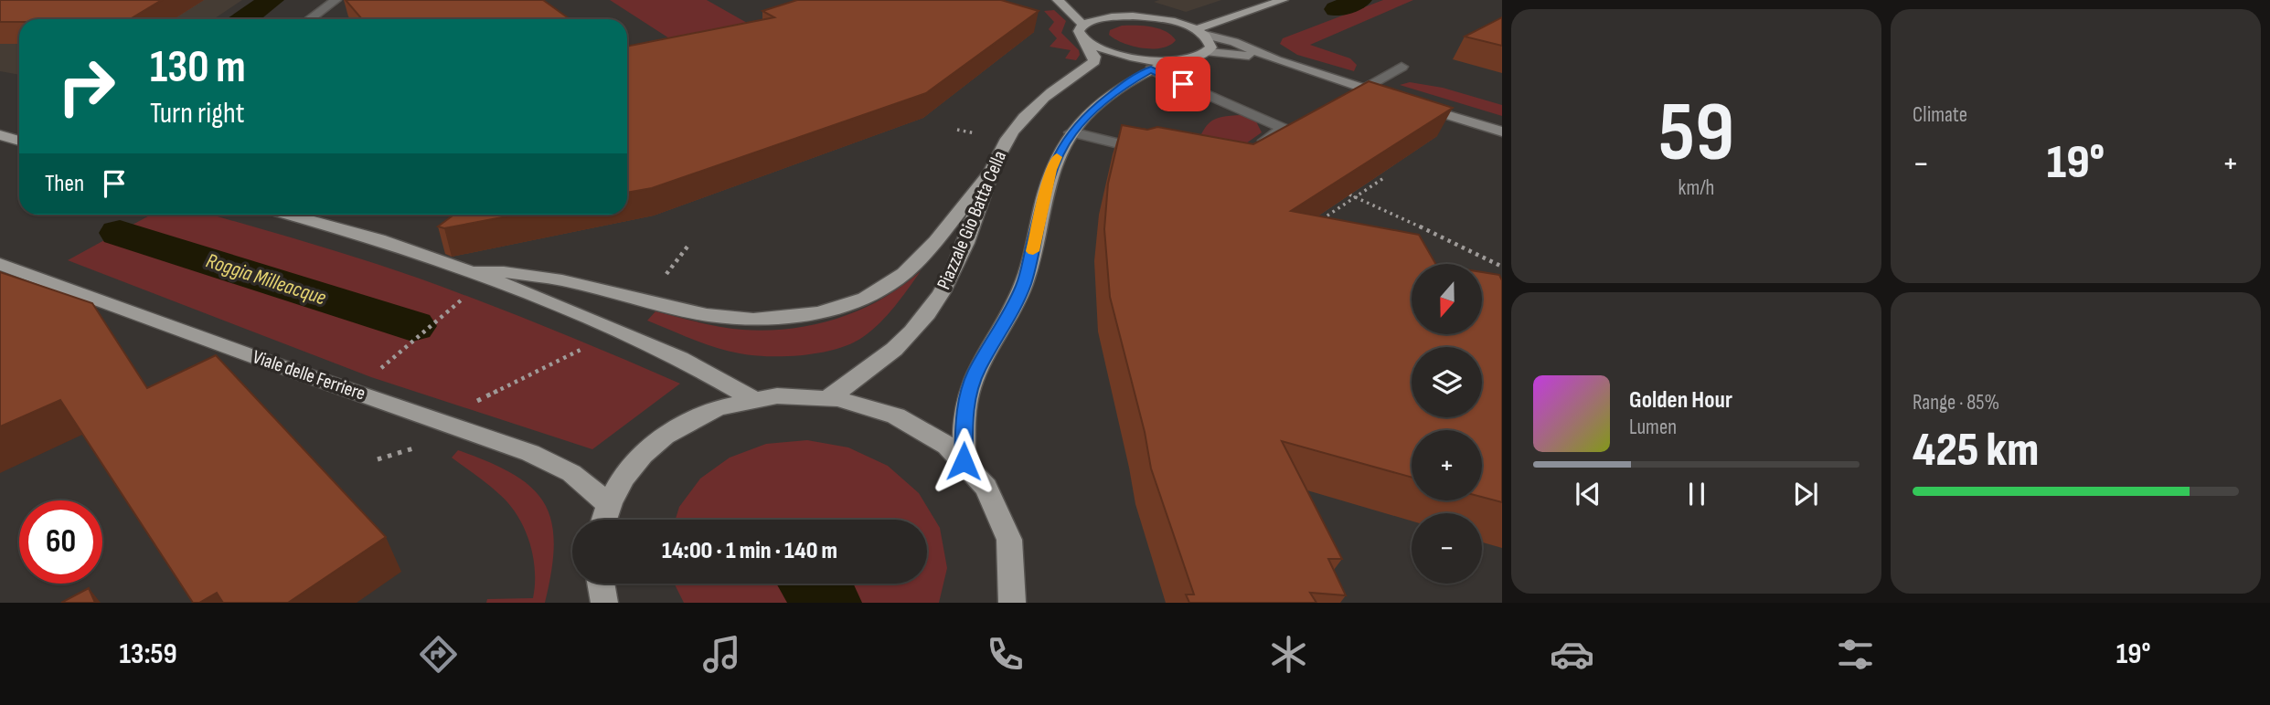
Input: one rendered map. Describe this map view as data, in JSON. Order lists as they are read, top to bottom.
{
  "streets": {
    "main road": ["Piazzale Gio Batta Cella", "Viale delle Ferriere"]
  },
  "water": ["Roggia Milleacque"],
  "north": "bottom",
  "page": {
    "tile": [
      ["59", "km/h"],
      "Climate",
      ["Range · 85%", "425 km"]
    ],
    "turn": ["130 m", "Turn right"],
    "heat": ["−", "19°", "+"],
    "then": "Then",
    "map_buttons": ["+", "−"],
    "song": ["Golden Hour", "Lumen"],
    "limit": "60",
    "trip": "14:00 · 1 min · 140 m",
    "tabs": ["13:59", "19°"]
  }
}
